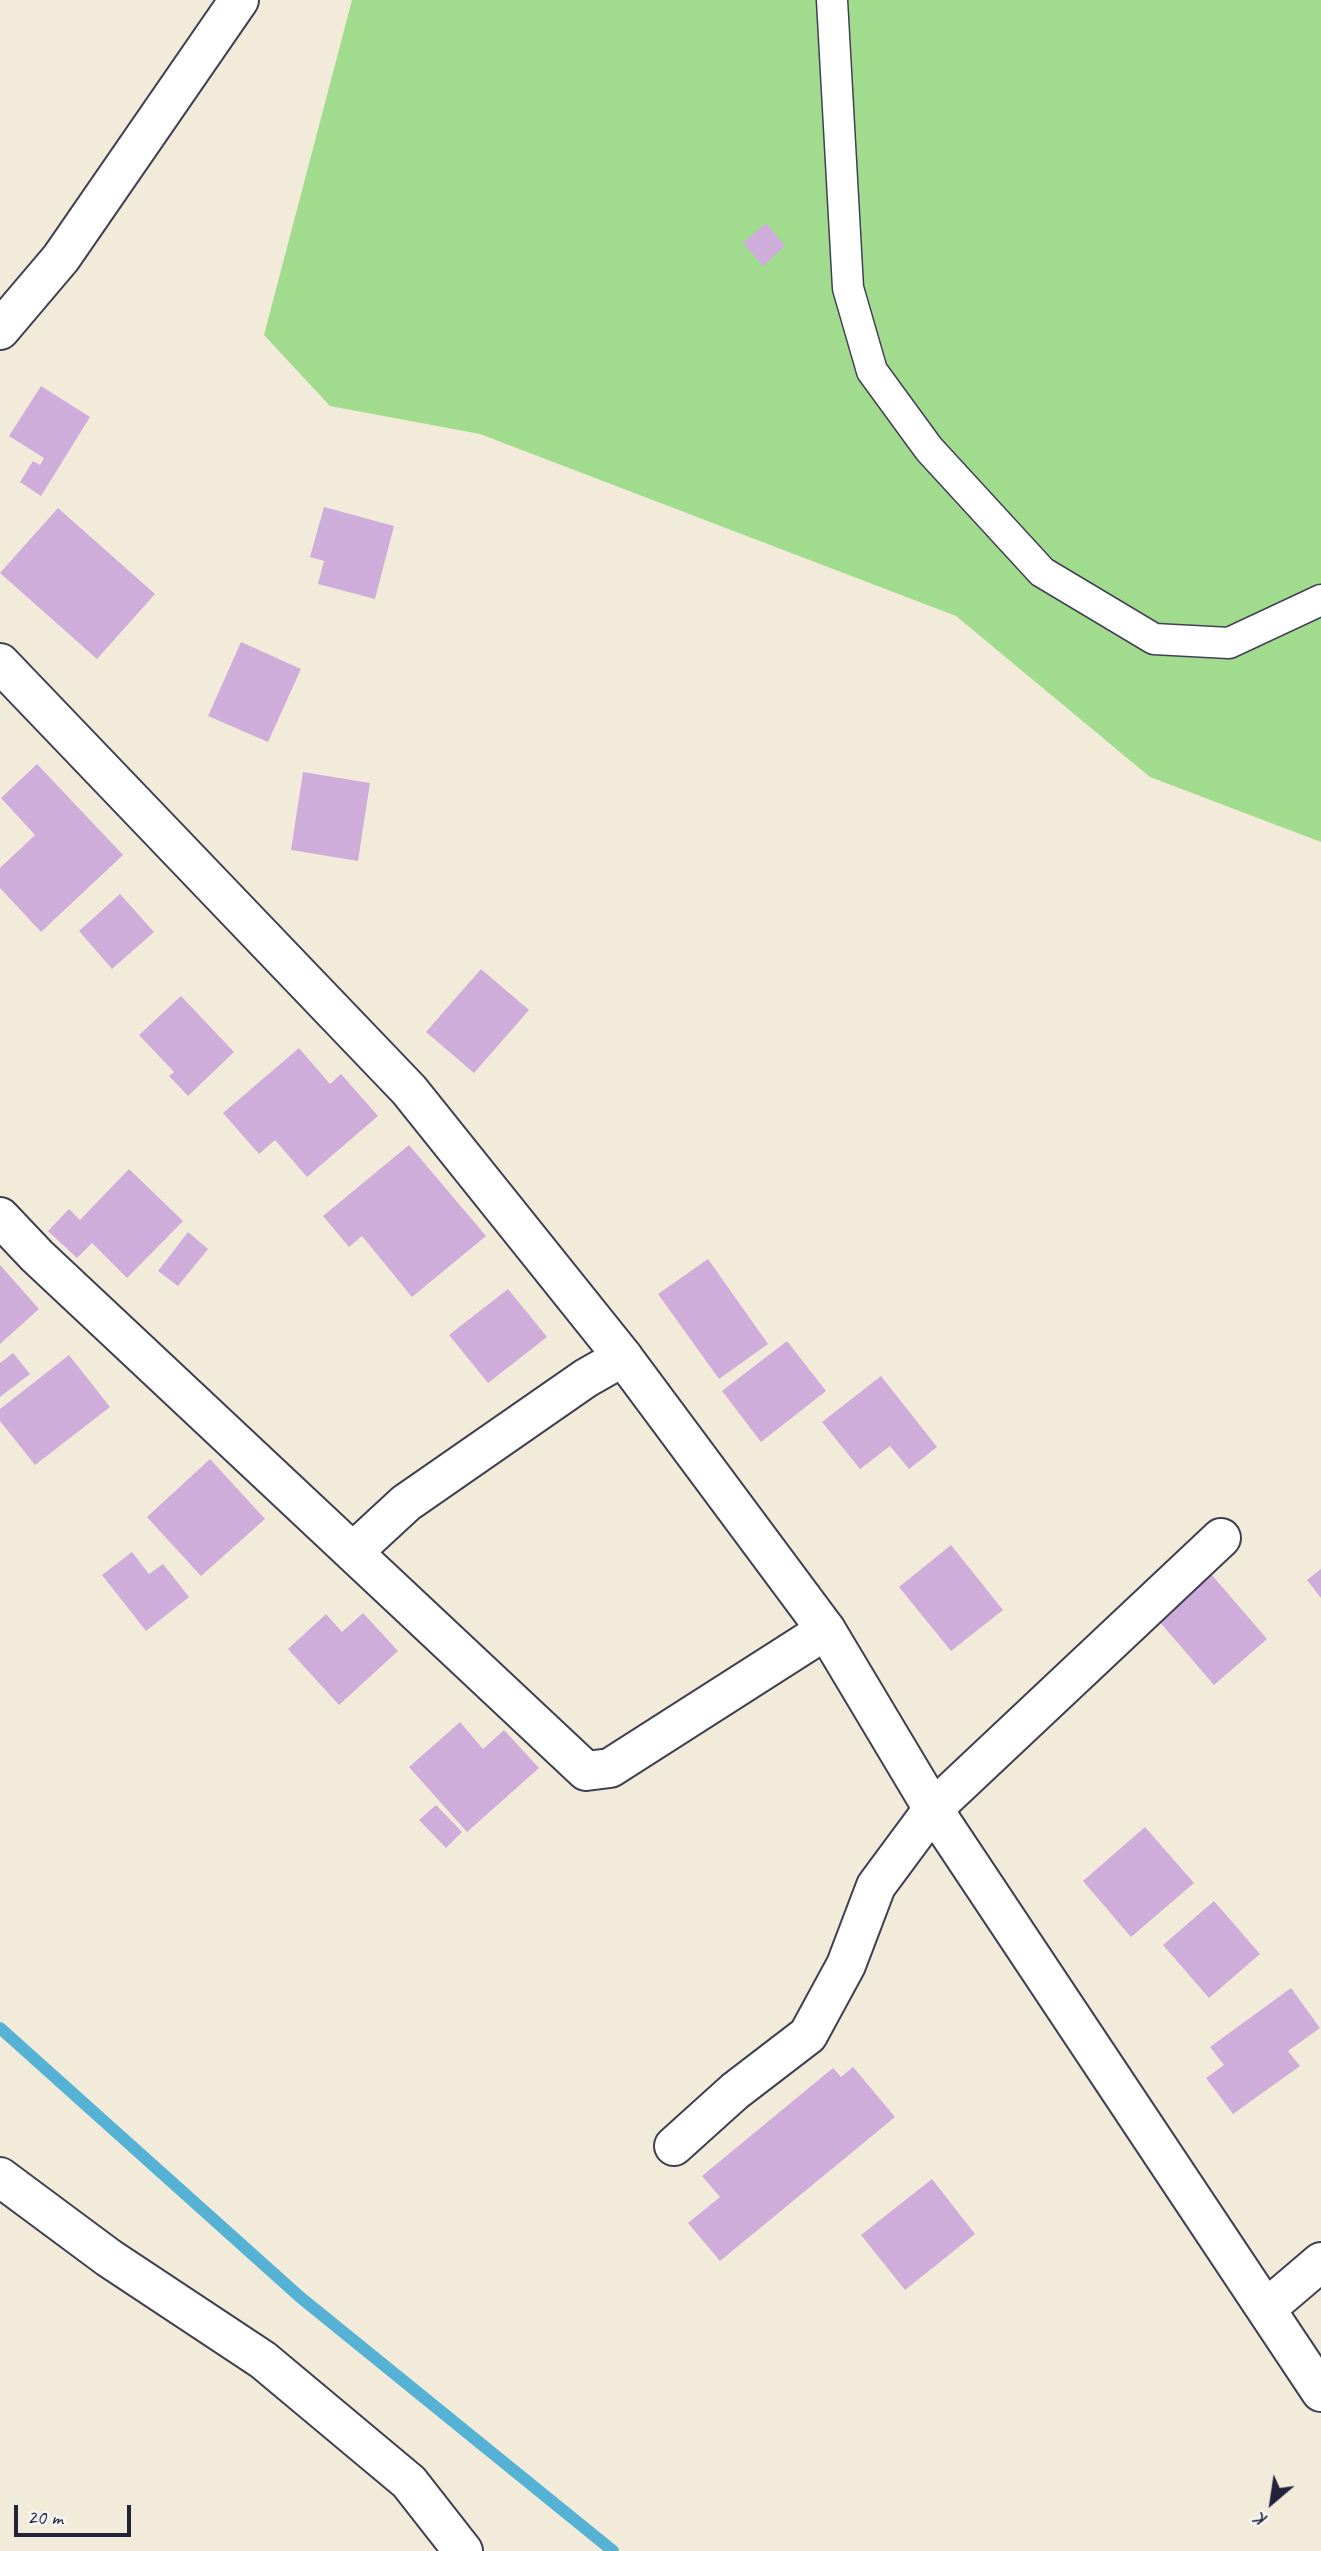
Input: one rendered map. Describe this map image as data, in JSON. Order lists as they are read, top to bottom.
{
  "scale_bar": "20 m",
  "north": "bottom left"
}
